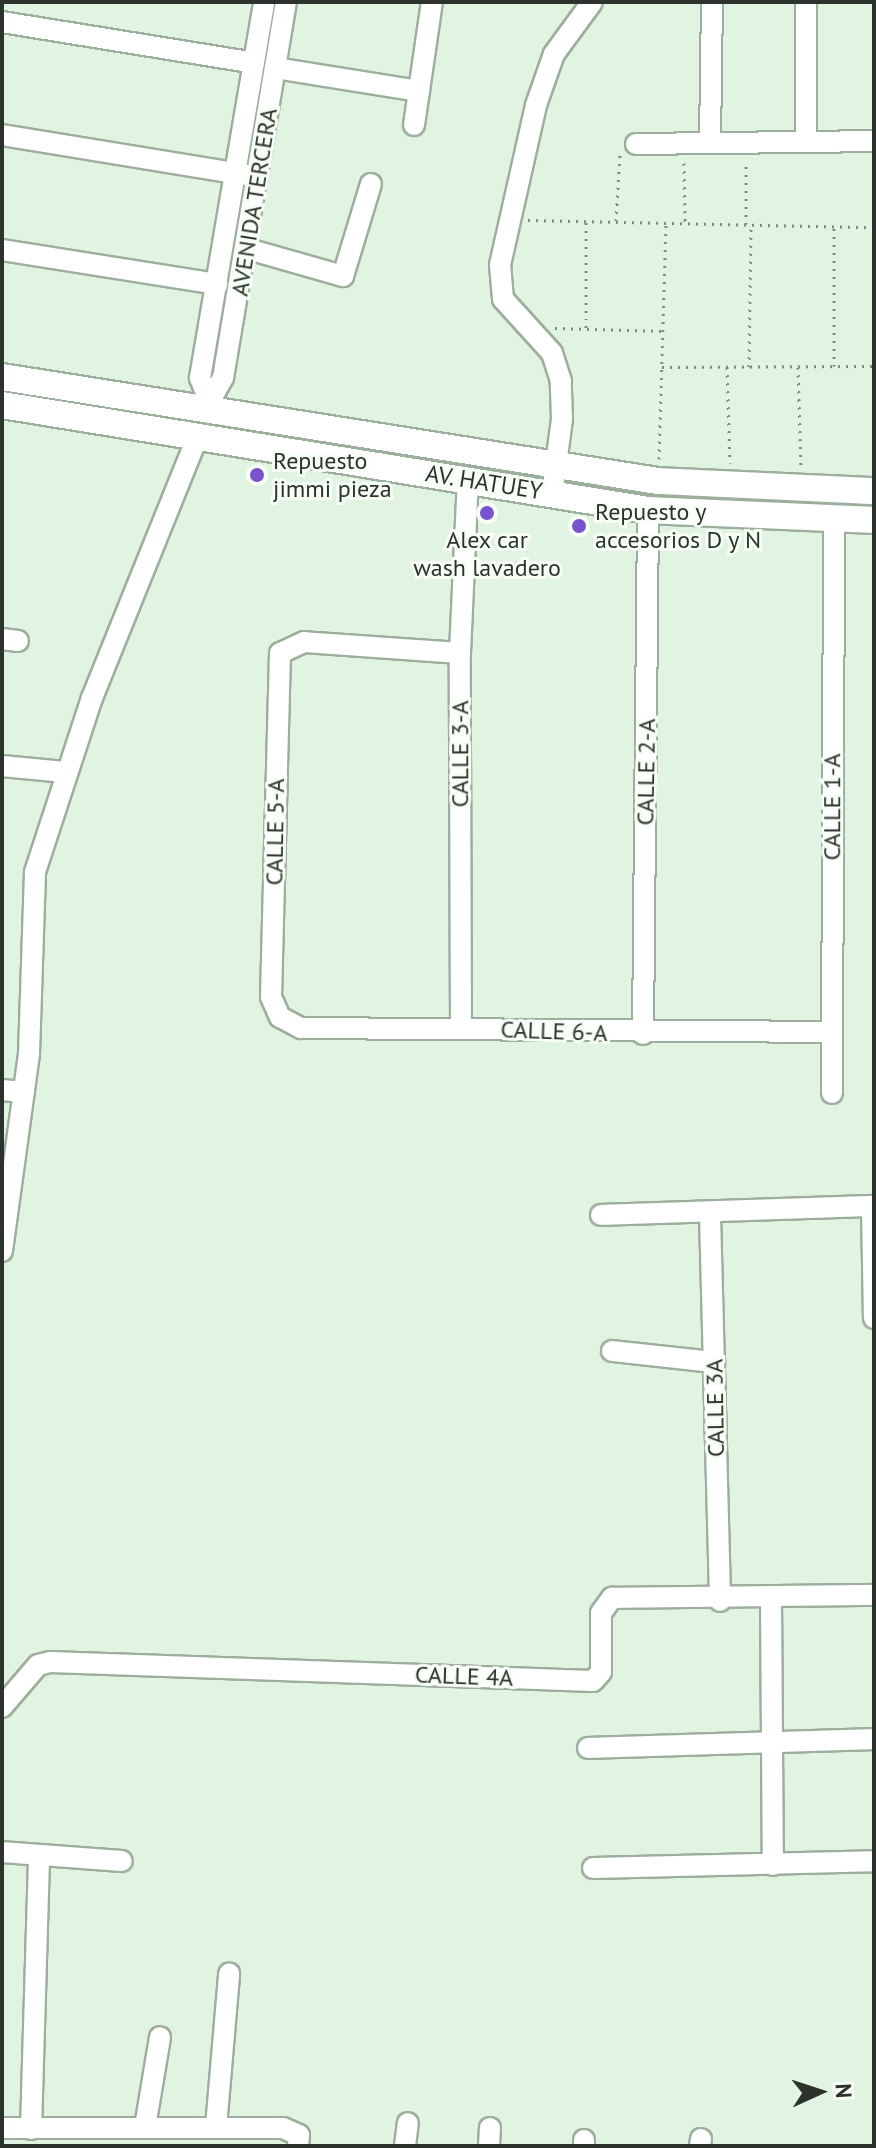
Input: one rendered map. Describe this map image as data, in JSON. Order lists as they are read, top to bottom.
{
  "streets": {
    "main road": ["AV. HATUEY"],
    "street": [
      "AVENIDA TERCERA",
      "CALLE 3-A",
      "CALLE 2-A",
      "CALLE 1-A",
      "CALLE 5-A",
      "CALLE 6-A",
      "CALLE 3A",
      "CALLE 4A"
    ]
  },
  "crossings": [
    ["AVENIDA TERCERA", "AV. HATUEY"],
    ["AV. HATUEY", "CALLE 3-A"],
    ["AV. HATUEY", "CALLE 2-A"],
    ["AV. HATUEY", "CALLE 1-A"],
    ["CALLE 3-A", "CALLE 5-A"],
    ["CALLE 3-A", "CALLE 6-A"],
    ["CALLE 2-A", "CALLE 6-A"],
    ["CALLE 1-A", "CALLE 6-A"],
    ["CALLE 5-A", "CALLE 6-A"],
    ["CALLE 3A", "CALLE 4A"]
  ],
  "places": ["Repuesto jimmi pieza", "Alex car wash lavadero", "Repuesto y accesorios D y N"],
  "north": "right"
}
